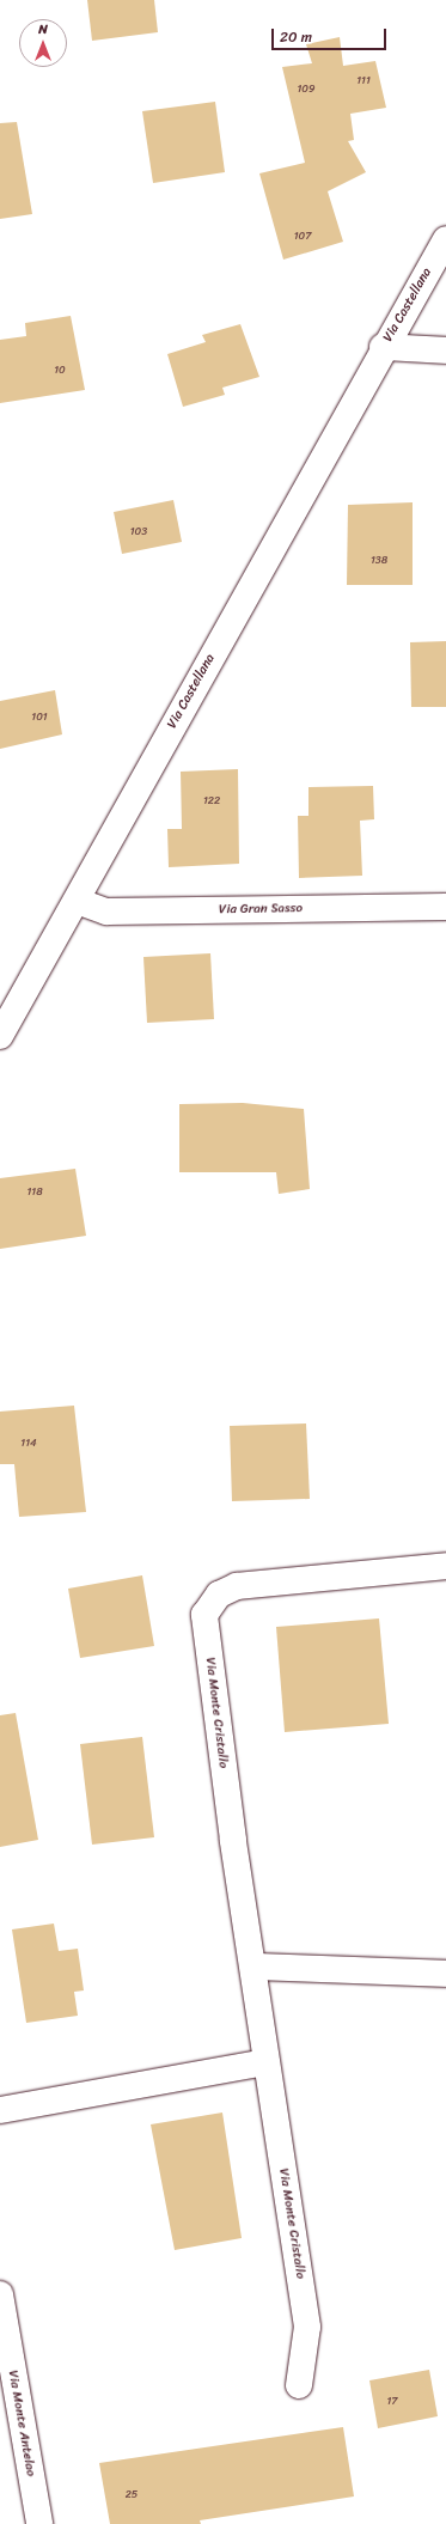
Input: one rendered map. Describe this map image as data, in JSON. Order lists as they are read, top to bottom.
{
  "streets": {
    "street": [
      "Via Castellana",
      "Via Gran Sasso",
      "Via Monte Cristallo",
      "Via Monte Antelao"
    ]
  },
  "crossings": [
    ["Via Castellana", "Via Gran Sasso"]
  ],
  "house_numbers": [
    "111",
    "109",
    "107",
    "10",
    "103",
    "138",
    "101",
    "122",
    "118",
    "114",
    "17",
    "25"
  ],
  "scale_bar": "20 m",
  "north": "top"
}
